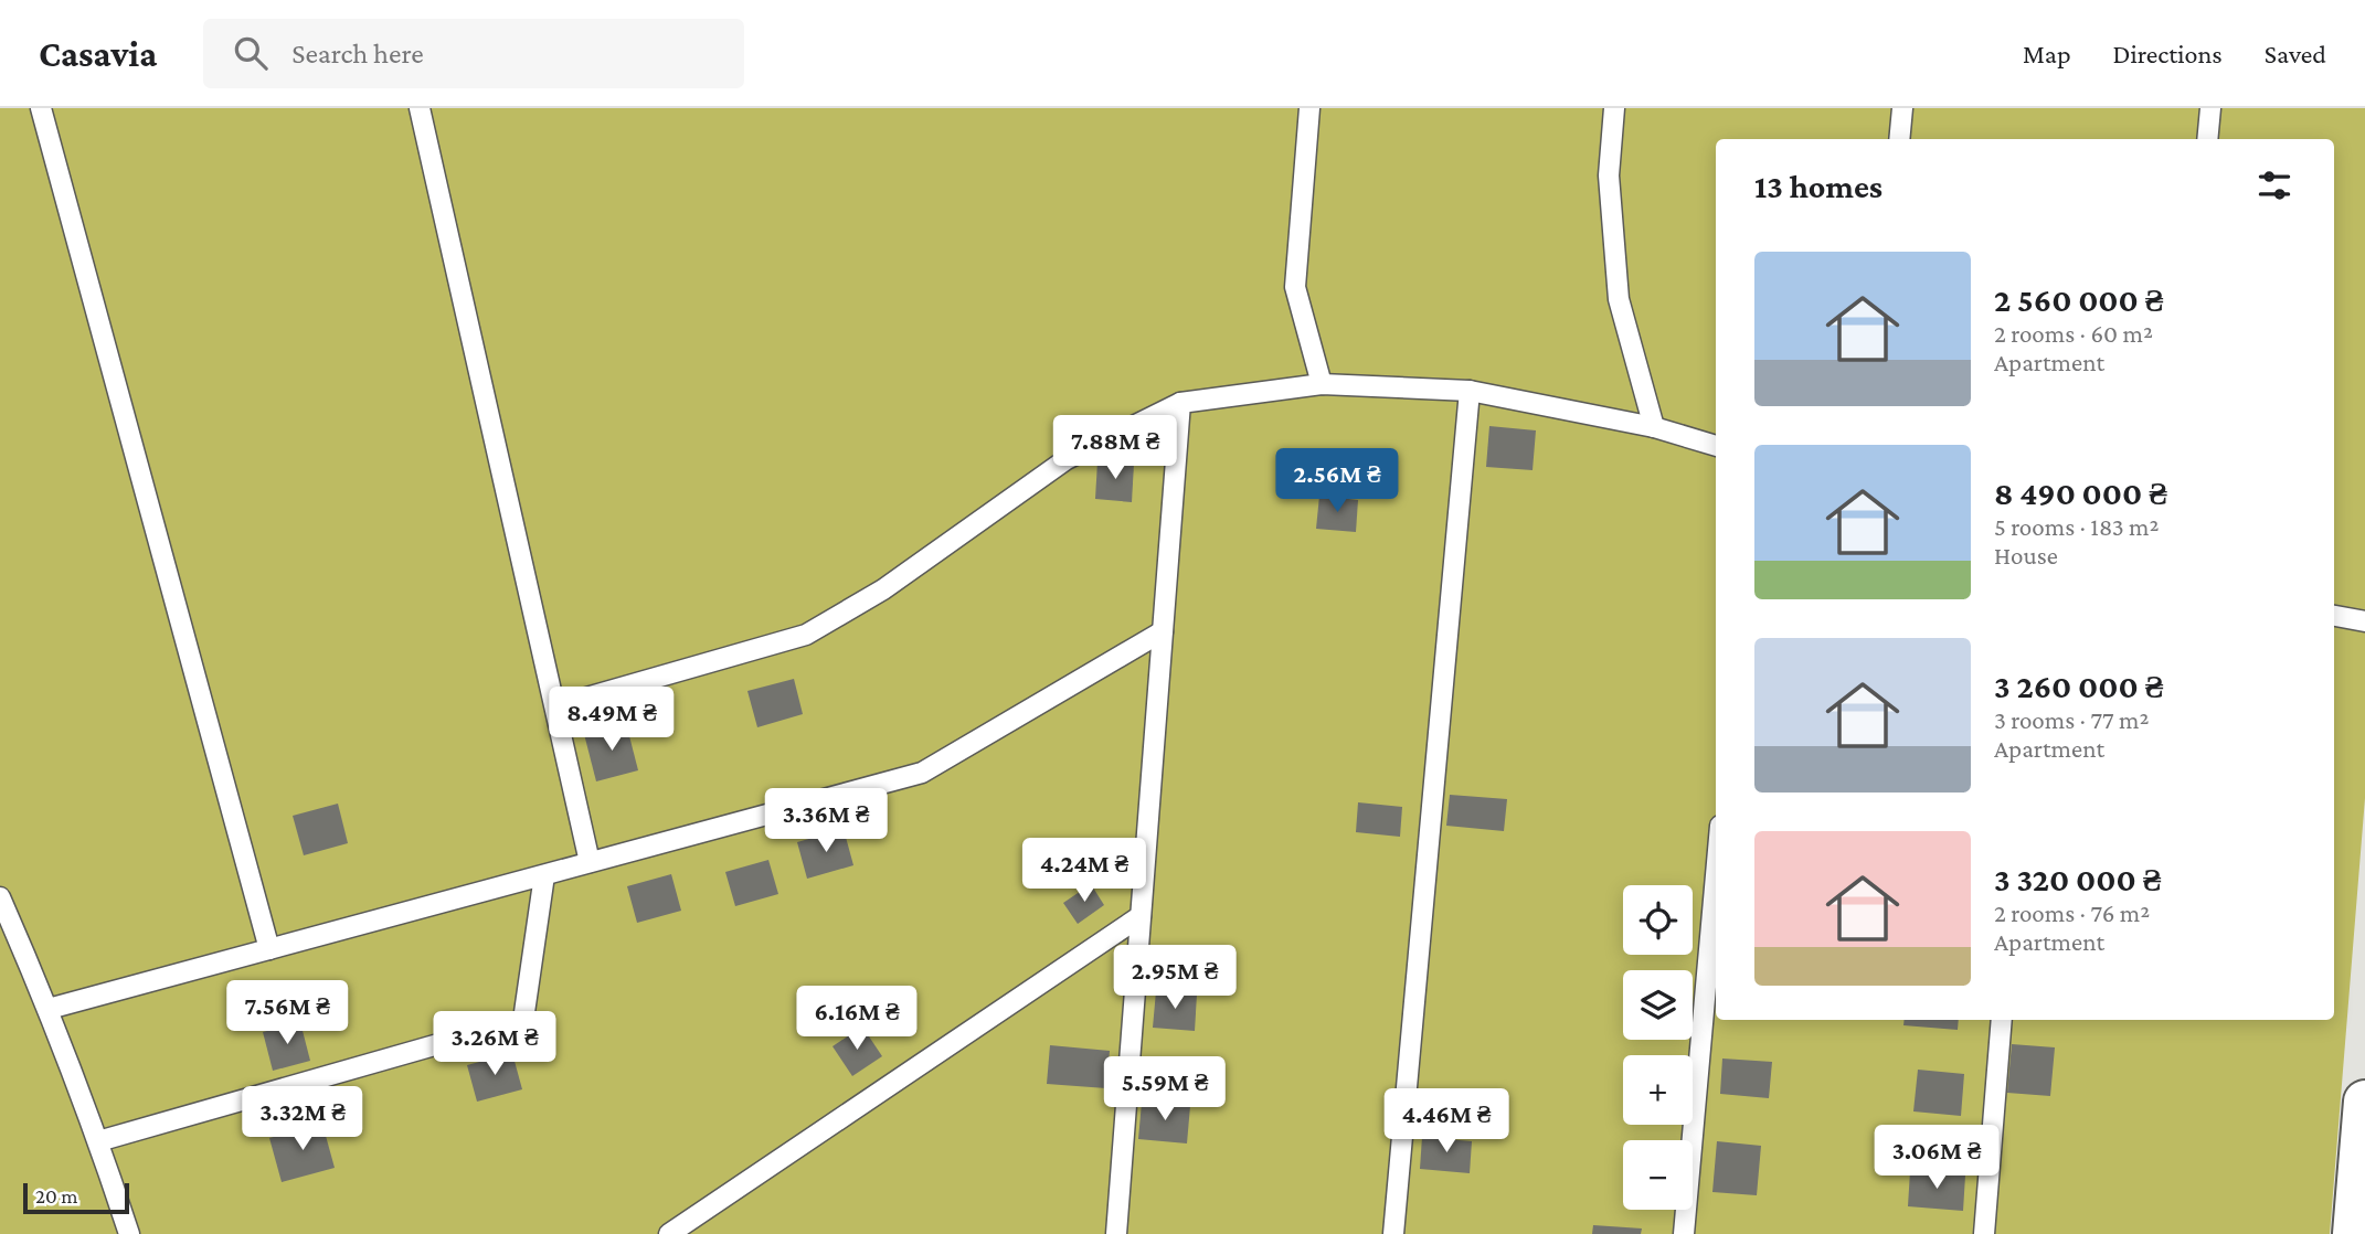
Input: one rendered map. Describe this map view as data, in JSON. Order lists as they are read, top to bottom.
{
  "scale_bar": "20 m",
  "page": {
    "header": "Casavia",
    "search": "Search here",
    "nav": ["Map", "Directions", "Saved"],
    "heading": "13 homes",
    "list": [
      {
        "name": "2 560 000 ₴",
        "note": "2 rooms · 60 m² · Apartment"
      },
      {
        "name": "8 490 000 ₴",
        "note": "5 rooms · 183 m² · House"
      },
      {
        "name": "3 260 000 ₴",
        "note": "3 rooms · 77 m² · Apartment"
      },
      {
        "name": "3 320 000 ₴",
        "note": "2 rooms · 76 m² · Apartment"
      }
    ],
    "price": [
      "7.88M ₴",
      "2.56M ₴",
      "8.49M ₴",
      "3.36M ₴",
      "4.24M ₴",
      "2.95M ₴",
      "7.56M ₴",
      "6.16M ₴",
      "3.26M ₴",
      "5.59M ₴",
      "3.32M ₴",
      "4.46M ₴",
      "3.06M ₴"
    ],
    "map_buttons": ["+", "−"],
    "scale": "20 m"
  }
}
